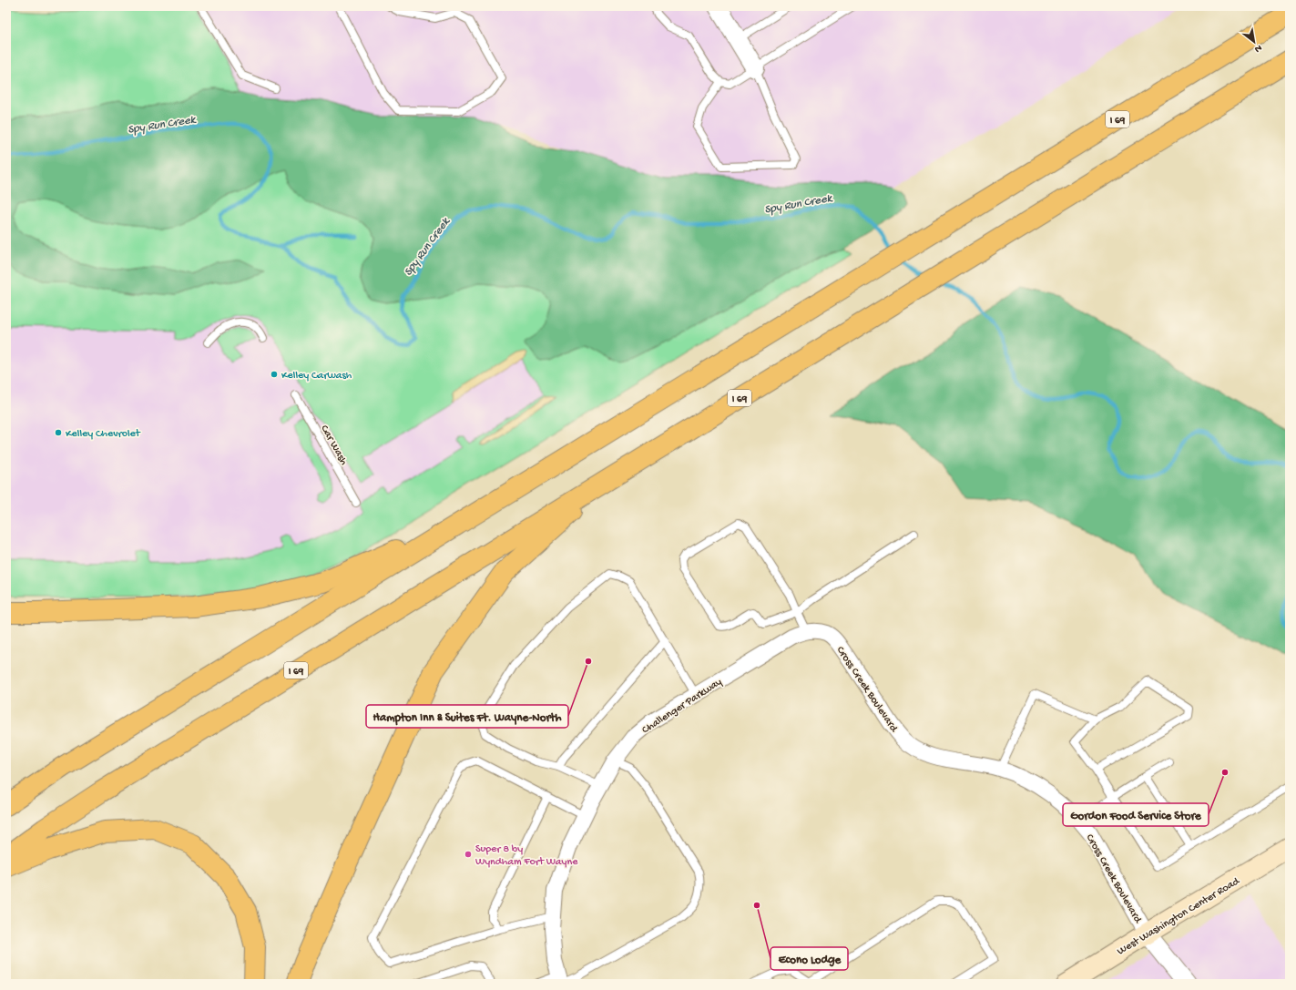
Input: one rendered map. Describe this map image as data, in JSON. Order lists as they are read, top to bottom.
{
  "streets": {
    "highway": ["I 69"],
    "main road": ["West Washington Center Road"],
    "street": ["Cross Creek Boulevard", "Challenger Parkway"],
    "lane": ["Car Wash"]
  },
  "crossings": [
    ["Cross Creek Boulevard", "Challenger Parkway"],
    ["Cross Creek Boulevard", "West Washington Center Road"]
  ],
  "water": ["Spy Run Creek"],
  "places": [
    "Kelley Carwash",
    "Kelley Chevrolet",
    "Hampton Inn & Suites Ft. Wayne-North",
    "Gordon Food Service Store",
    "Super 8 by Wyndham Fort Wayne",
    "Econo Lodge"
  ],
  "north": "bottom right"
}
